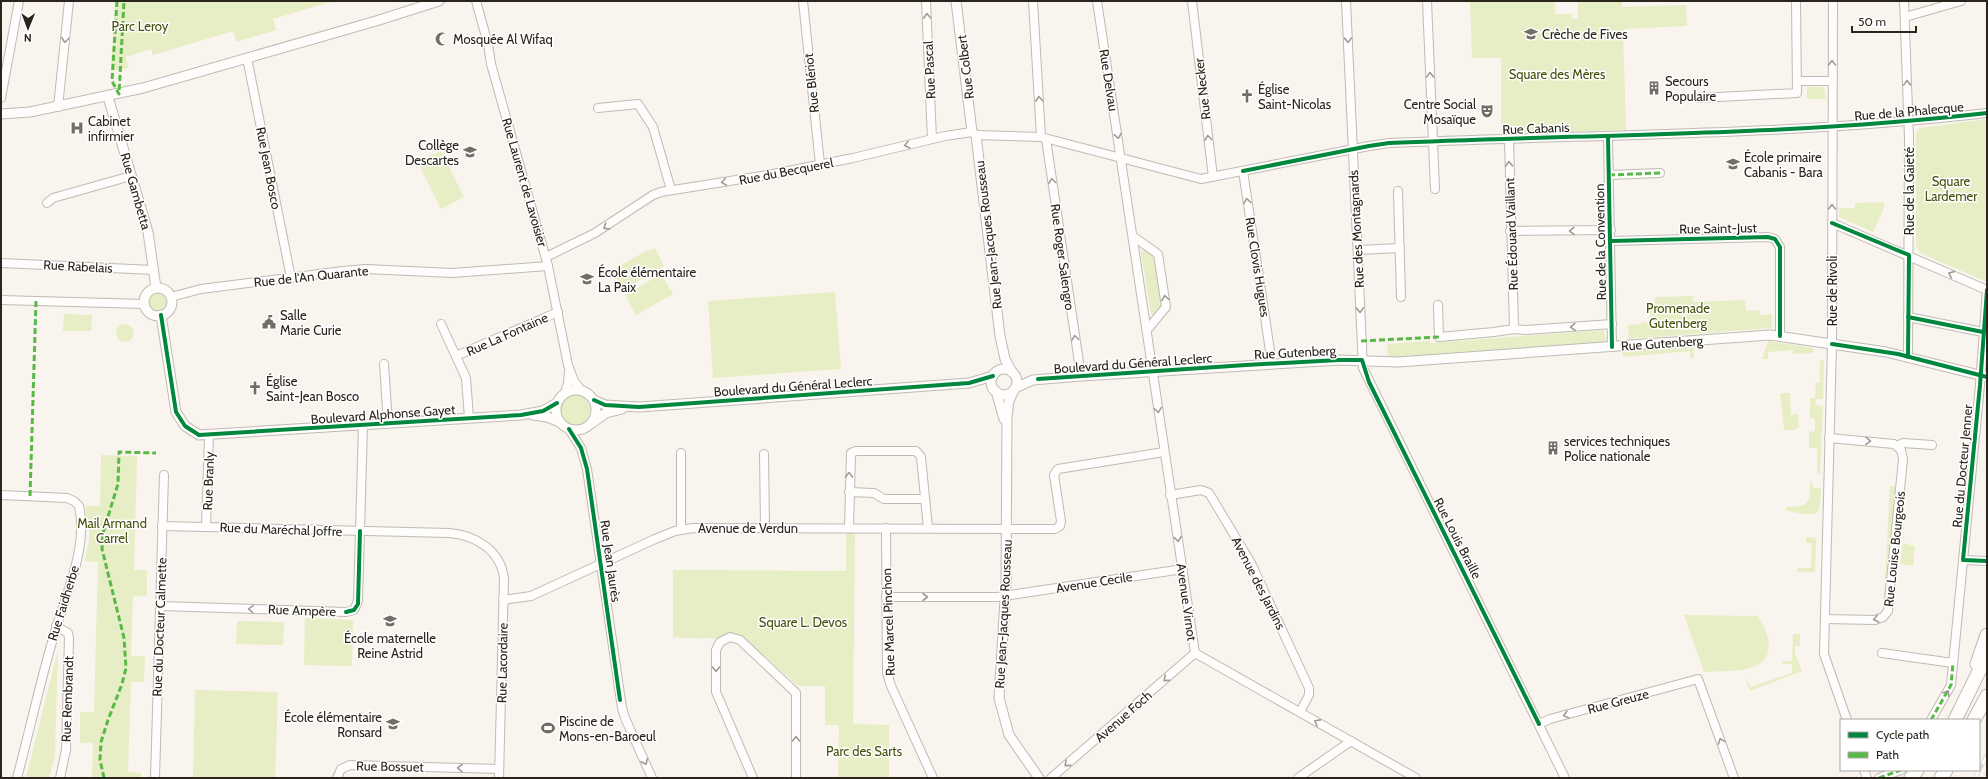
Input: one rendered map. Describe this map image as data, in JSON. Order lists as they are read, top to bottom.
{
  "streets": {
    "street": [
      "Rue Colbert",
      "Rue Pascal",
      "Rue Delvau",
      "Rue Blériot",
      "Rue Necker",
      "Rue de la Phalecque",
      "Rue Cabanis",
      "Rue Jean Bosco",
      "Rue du Becquerel",
      "Rue Laurent de Lavoisier",
      "Rue Gambetta",
      "Rue de la Gaieté",
      "Rue Saint-Just",
      "Rue des Montagnards",
      "Rue Édouard Vaillant",
      "Rue Jean-Jacques Rousseau",
      "Rue de la Convention",
      "Rue Roger Salengro",
      "Rue Rabelais",
      "Rue Clovis Hugues",
      "Rue de l'An Quarante",
      "Rue de Rivoli",
      "Rue La Fontaine",
      "Rue Gutenberg",
      "Boulevard du Général Leclerc",
      "Boulevard Alphonse Gayet",
      "Rue du Docteur Jenner",
      "Rue Branly",
      "Avenue de Verdun",
      "Rue du Maréchal Joffre",
      "Rue Louis Braille",
      "Rue Louise Bourgeois",
      "Rue Jean Jaurès",
      "Avenue Cecile",
      "Avenue des Jardins",
      "Avenue Virnot",
      "Rue Faidherbe",
      "Rue Ampère",
      "Rue Marcel Pinchon",
      "Rue du Docteur Calmette",
      "Rue Lacordaire",
      "Rue Rembrandt",
      "Rue Greuze",
      "Avenue Foch",
      "Rue Bossuet"
    ]
  },
  "crossings": [
    ["Rue Colbert", "Rue du Becquerel"],
    ["Rue Colbert", "Rue Jean-Jacques Rousseau"],
    ["Rue Pascal", "Rue du Becquerel"],
    ["Rue Delvau", "Rue du Becquerel"],
    ["Rue Delvau", "Avenue Virnot"],
    ["Rue Blériot", "Rue du Becquerel"],
    ["Rue Necker", "Rue Cabanis"],
    ["Rue de la Phalecque", "Rue Cabanis"],
    ["Rue de la Phalecque", "Rue de la Gaieté"],
    ["Rue de la Phalecque", "Rue de Rivoli"],
    ["Rue Cabanis", "Rue du Becquerel"],
    ["Rue Cabanis", "Rue des Montagnards"],
    ["Rue Cabanis", "Rue Édouard Vaillant"],
    ["Rue Cabanis", "Rue de la Convention"],
    ["Rue Cabanis", "Rue Clovis Hugues"],
    ["Rue Cabanis", "Rue de Rivoli"],
    ["Rue Jean Bosco", "Rue de l'An Quarante"],
    ["Rue du Becquerel", "Rue Laurent de Lavoisier"],
    ["Rue du Becquerel", "Rue Jean-Jacques Rousseau"],
    ["Rue du Becquerel", "Rue Roger Salengro"],
    ["Rue Laurent de Lavoisier", "Rue de l'An Quarante"],
    ["Rue Laurent de Lavoisier", "Rue La Fontaine"],
    ["Rue Laurent de Lavoisier", "Boulevard du Général Leclerc"],
    ["Rue Laurent de Lavoisier", "Boulevard Alphonse Gayet"],
    ["Rue Laurent de Lavoisier", "Rue Jean Jaurès"],
    ["Rue Gambetta", "Rue Rabelais"],
    ["Rue Gambetta", "Rue de l'An Quarante"],
    ["Rue Gambetta", "Boulevard Alphonse Gayet"],
    ["Rue de la Gaieté", "Rue Gutenberg"],
    ["Rue Saint-Just", "Rue de la Convention"],
    ["Rue Saint-Just", "Rue Gutenberg"],
    ["Rue des Montagnards", "Rue Gutenberg"],
    ["Rue des Montagnards", "Rue Louis Braille"],
    ["Rue Édouard Vaillant", "Rue Gutenberg"],
    ["Rue Jean-Jacques Rousseau", "Boulevard du Général Leclerc"],
    ["Rue Jean-Jacques Rousseau", "Avenue de Verdun"],
    ["Rue Jean-Jacques Rousseau", "Avenue Cecile"],
    ["Rue de la Convention", "Rue Gutenberg"],
    ["Rue Roger Salengro", "Boulevard du Général Leclerc"],
    ["Rue Clovis Hugues", "Rue Gutenberg"],
    ["Rue de l'An Quarante", "Boulevard Alphonse Gayet"],
    ["Rue de Rivoli", "Rue Gutenberg"],
    ["Rue de Rivoli", "Rue Louise Bourgeois"],
    ["Rue Gutenberg", "Boulevard du Général Leclerc"],
    ["Rue Gutenberg", "Rue du Docteur Jenner"],
    ["Rue Gutenberg", "Rue Louis Braille"],
    ["Boulevard du Général Leclerc", "Boulevard Alphonse Gayet"],
    ["Boulevard du Général Leclerc", "Rue Jean Jaurès"],
    ["Boulevard du Général Leclerc", "Avenue Virnot"],
    ["Boulevard Alphonse Gayet", "Rue Branly"],
    ["Boulevard Alphonse Gayet", "Rue Jean Jaurès"],
    ["Boulevard Alphonse Gayet", "Rue Ampère"],
    ["Rue Branly", "Rue du Maréchal Joffre"],
    ["Avenue de Verdun", "Rue Jean Jaurès"],
    ["Avenue de Verdun", "Avenue Virnot"],
    ["Avenue de Verdun", "Rue Marcel Pinchon"],
    ["Avenue de Verdun", "Rue Lacordaire"],
    ["Rue du Maréchal Joffre", "Rue Ampère"],
    ["Rue du Maréchal Joffre", "Rue du Docteur Calmette"],
    ["Rue du Maréchal Joffre", "Rue Lacordaire"],
    ["Rue Louis Braille", "Rue Greuze"],
    ["Avenue Cecile", "Avenue Virnot"],
    ["Avenue Cecile", "Rue Marcel Pinchon"],
    ["Avenue des Jardins", "Avenue Virnot"],
    ["Avenue Virnot", "Avenue Foch"],
    ["Rue Faidherbe", "Rue Rembrandt"],
    ["Rue Ampère", "Rue du Docteur Calmette"],
    ["Rue Lacordaire", "Rue Bossuet"]
  ],
  "one_way": [
    "Rue Pascal",
    "Rue Delvau",
    "Rue Necker",
    "Rue du Becquerel",
    "Rue des Montagnards",
    "Rue Édouard Vaillant",
    "Rue Roger Salengro",
    "Rue Clovis Hugues",
    "Rue Louise Bourgeois",
    "Rue Jean Jaurès",
    "Avenue Cecile",
    "Avenue Foch",
    "Rue Bossuet"
  ],
  "parks": [
    "Parc Leroy",
    "Square des Mères",
    "Square Lardemer",
    "Promenade Gutenberg",
    "Mail Armand Carrel",
    "Square L. Devos",
    "Parc des Sarts"
  ],
  "places": {
    "school or university": [
      "Crèche de Fives",
      "Collège Descartes",
      "École primaire Cabanis - Bara",
      "École élémentaire La Paix",
      "École maternelle Reine Astrid",
      "École élémentaire Ronsard"
    ],
    "mosque": ["Mosquée Al Wifaq"],
    "building": ["Secours Populaire", "services techniques Police nationale"],
    "church": ["Église Saint-Nicolas", "Église Saint-Jean Bosco"],
    "theatre": ["Centre Social Mosaïque"],
    "hospital": ["Cabinet infirmier"],
    "public building": ["Salle Marie Curie"],
    "sports": ["Piscine de Mons-en-Baroeul"]
  },
  "legend": ["Cycle path", "Path"],
  "scale_bar": "50 m",
  "north": "bottom"
}
